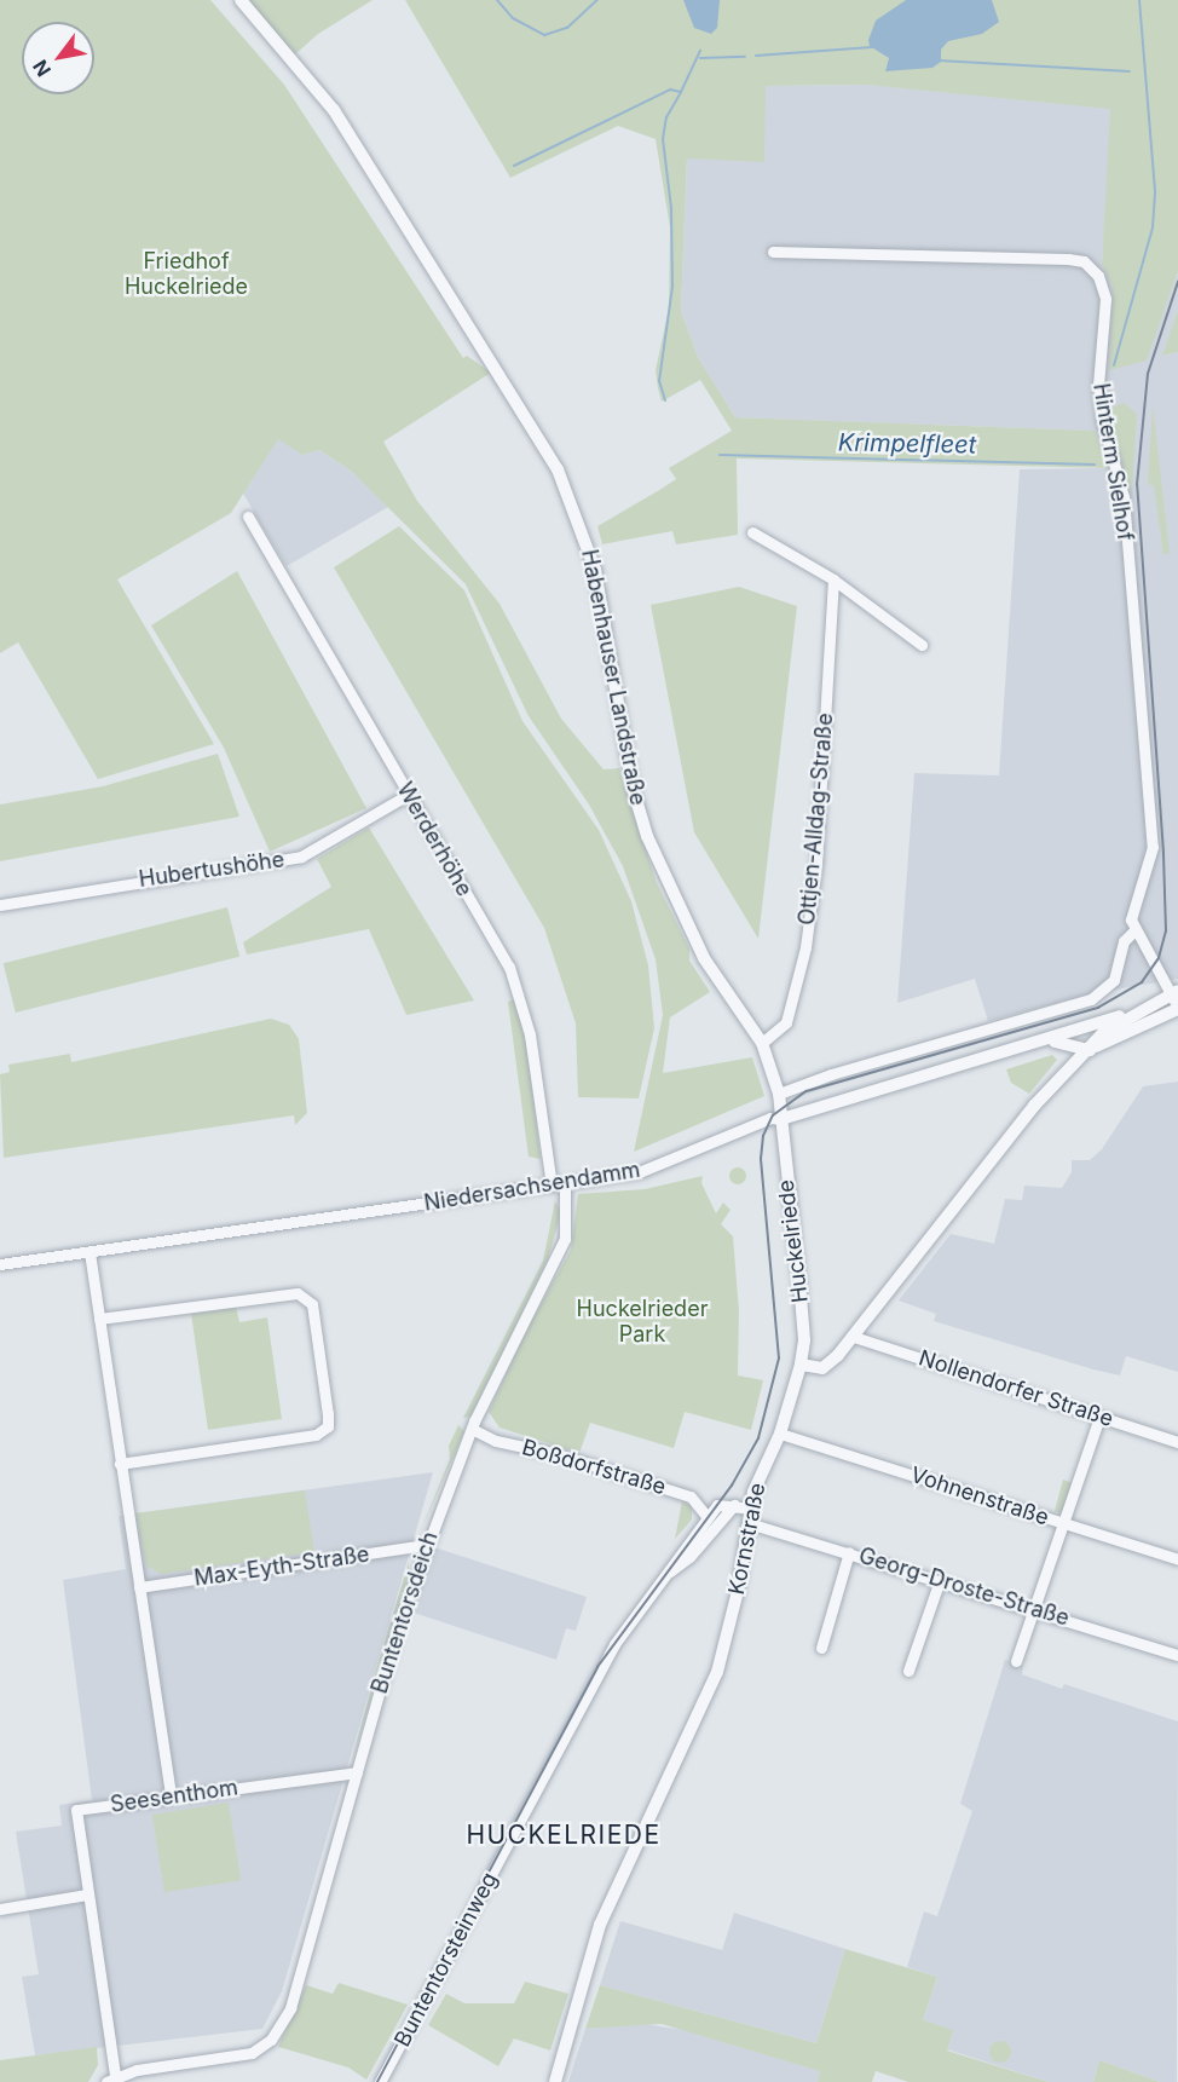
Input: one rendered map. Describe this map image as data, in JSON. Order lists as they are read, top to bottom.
{
  "streets": {
    "street": [
      "Hinterm Sielhof",
      "Habenhauser Landstraße",
      "Ottjen-Alldag-Straße",
      "Werderhöhe",
      "Hubertushöhe",
      "Niedersachsendamm",
      "Huckelriede",
      "Nollendorfer Straße",
      "Boßdorfstraße",
      "Vohnenstraße",
      "Kornstraße",
      "Max-Eyth-Straße",
      "Georg-Droste-Straße",
      "Buntentorsdeich",
      "Seesenthom",
      "Buntentorsteinweg"
    ]
  },
  "crossings": [
    ["Habenhauser Landstraße", "Ottjen-Alldag-Straße"],
    ["Habenhauser Landstraße", "Niedersachsendamm"],
    ["Habenhauser Landstraße", "Huckelriede"],
    ["Werderhöhe", "Hubertushöhe"],
    ["Werderhöhe", "Niedersachsendamm"],
    ["Niedersachsendamm", "Huckelriede"],
    ["Niedersachsendamm", "Buntentorsdeich"],
    ["Huckelriede", "Kornstraße"],
    ["Boßdorfstraße", "Buntentorsdeich"],
    ["Boßdorfstraße", "Buntentorsteinweg"],
    ["Vohnenstraße", "Kornstraße"],
    ["Kornstraße", "Georg-Droste-Straße"],
    ["Max-Eyth-Straße", "Buntentorsdeich"],
    ["Buntentorsdeich", "Seesenthom"]
  ],
  "districts": ["HUCKELRIEDE"],
  "water": ["Krimpelfleet"],
  "parks": ["Friedhof Huckelriede", "Huckelrieder Park"],
  "north": "bottom left"
}
